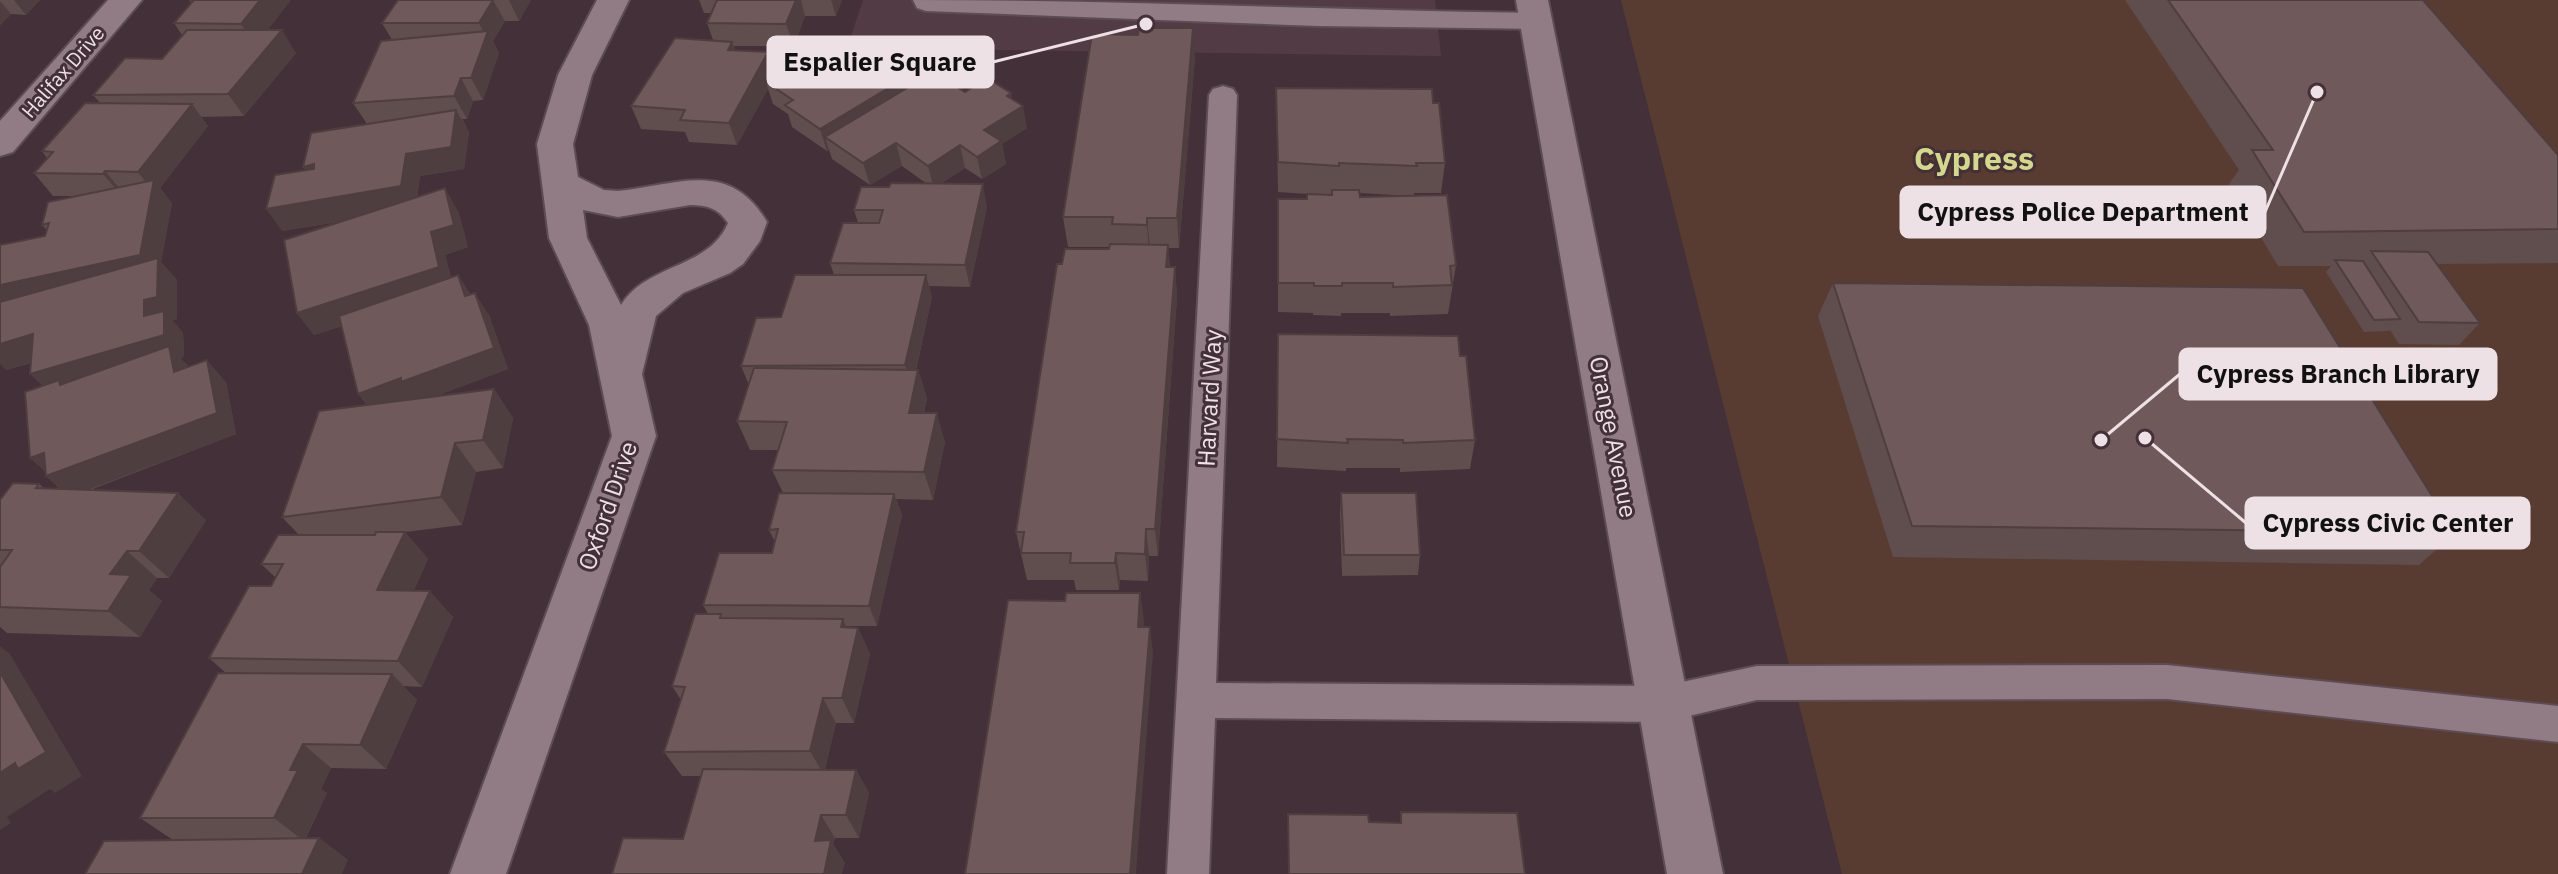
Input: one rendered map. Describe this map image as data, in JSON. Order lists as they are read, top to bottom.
{
  "streets": {
    "street": ["Halifax Drive", "Orange Avenue", "Oxford Drive"],
    "lane": ["Harvard Way"]
  },
  "districts": ["Cypress"],
  "places": [
    "Espalier Square",
    "Cypress Police Department",
    "Cypress Civic Center",
    "Cypress Branch Library"
  ]
}
